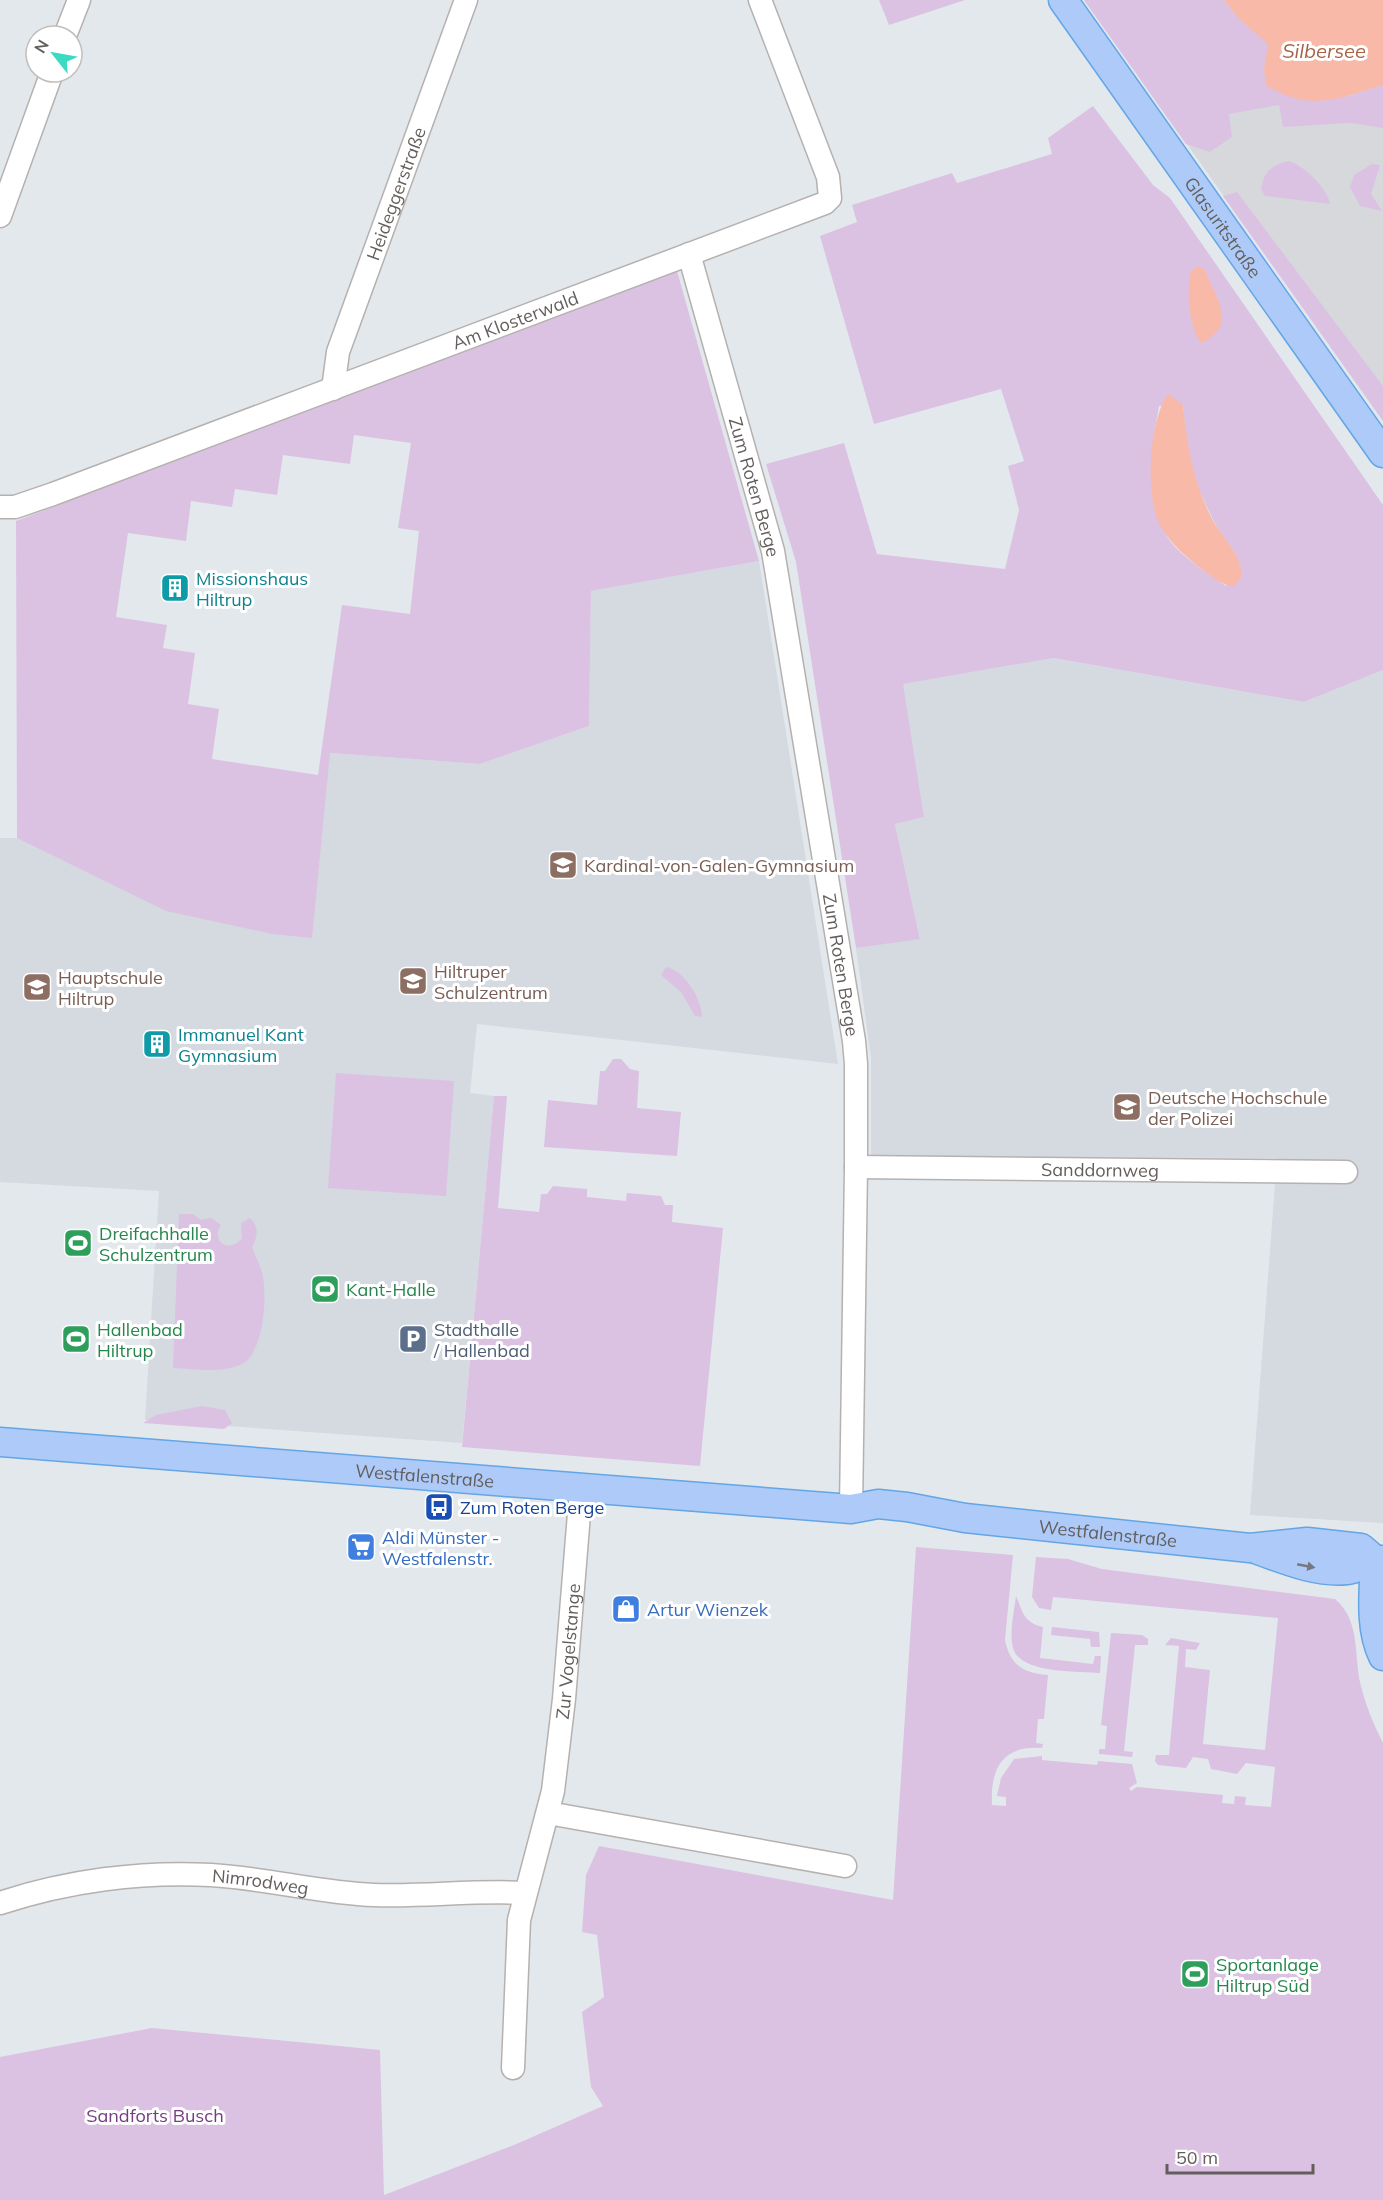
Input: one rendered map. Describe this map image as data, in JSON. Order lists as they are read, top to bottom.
{
  "streets": {
    "main road": ["Glasuritstraße", "Westfalenstraße"],
    "street": [
      "Heideggerstraße",
      "Am Klosterwald",
      "Zum Roten Berge",
      "Sanddornweg",
      "Zur Vogelstange",
      "Nimrodweg"
    ]
  },
  "crossings": [
    ["Heideggerstraße", "Am Klosterwald"],
    ["Am Klosterwald", "Zum Roten Berge"],
    ["Zum Roten Berge", "Sanddornweg"],
    ["Zum Roten Berge", "Westfalenstraße"],
    ["Westfalenstraße", "Zur Vogelstange"],
    ["Zur Vogelstange", "Nimrodweg"]
  ],
  "water": ["Silbersee"],
  "parks": ["Sandforts Busch"],
  "places": {
    "building": ["Missionshaus Hiltrup", "Immanuel Kant Gymnasium"],
    "school or university": [
      "Kardinal-von-Galen-Gymnasium",
      "Hiltruper Schulzentrum",
      "Hauptschule Hiltrup",
      "Deutsche Hochschule der Polizei"
    ],
    "sports": [
      "Dreifachhalle Schulzentrum",
      "Kant-Halle",
      "Hallenbad Hiltrup",
      "Sportanlage Hiltrup Süd"
    ],
    "parking": ["Stadthalle / Hallenbad"],
    "bus stop": ["Zum Roten Berge"],
    "supermarket": ["Aldi Münster - Westfalenstr."],
    "shop": ["Artur Wienzek"]
  },
  "scale_bar": "50 m",
  "north": "top left"
}
